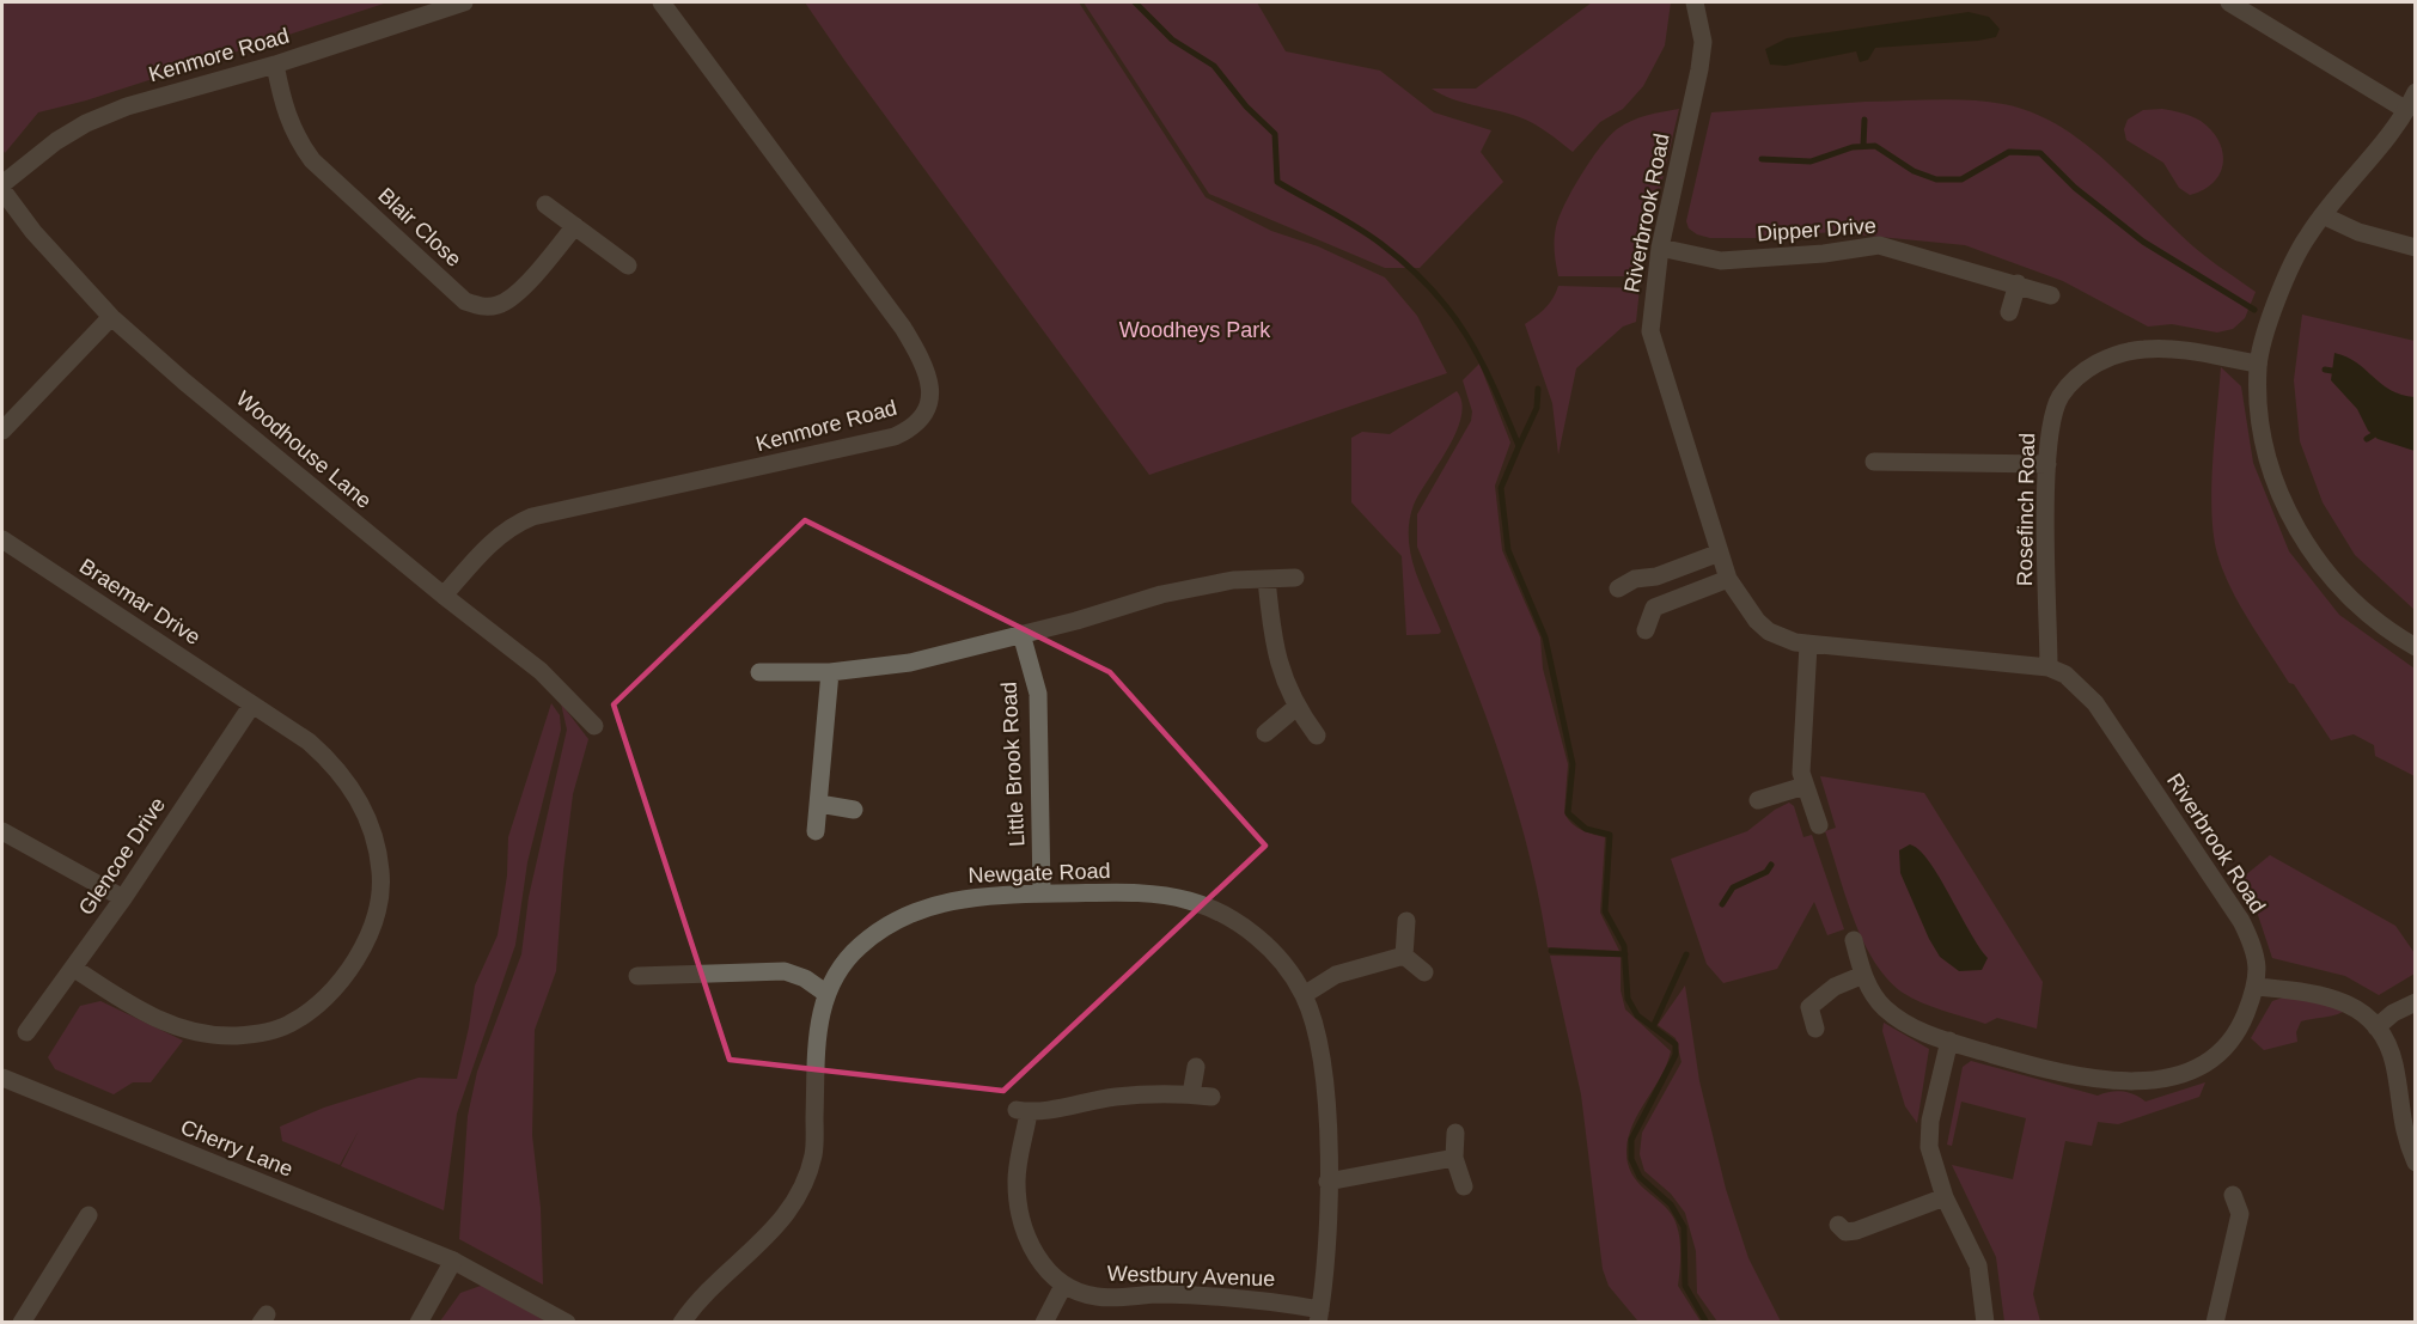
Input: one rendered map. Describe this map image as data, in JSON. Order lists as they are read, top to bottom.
{
  "streets": {
    "street": [
      "Kenmore Road",
      "Riverbrook Road",
      "Blair Close",
      "Dipper Drive",
      "Woodhouse Lane",
      "Rosefinch Road",
      "Braemar Drive",
      "Little Brook Road",
      "Glencoe Drive",
      "Newgate Road",
      "Cherry Lane",
      "Westbury Avenue"
    ]
  },
  "crossings": [
    ["Kenmore Road", "Blair Close"],
    ["Kenmore Road", "Woodhouse Lane"],
    ["Riverbrook Road", "Dipper Drive"],
    ["Riverbrook Road", "Rosefinch Road"],
    ["Braemar Drive", "Glencoe Drive"],
    ["Little Brook Road", "Newgate Road"],
    ["Newgate Road", "Westbury Avenue"]
  ],
  "parks": ["Woodheys Park"]
}
